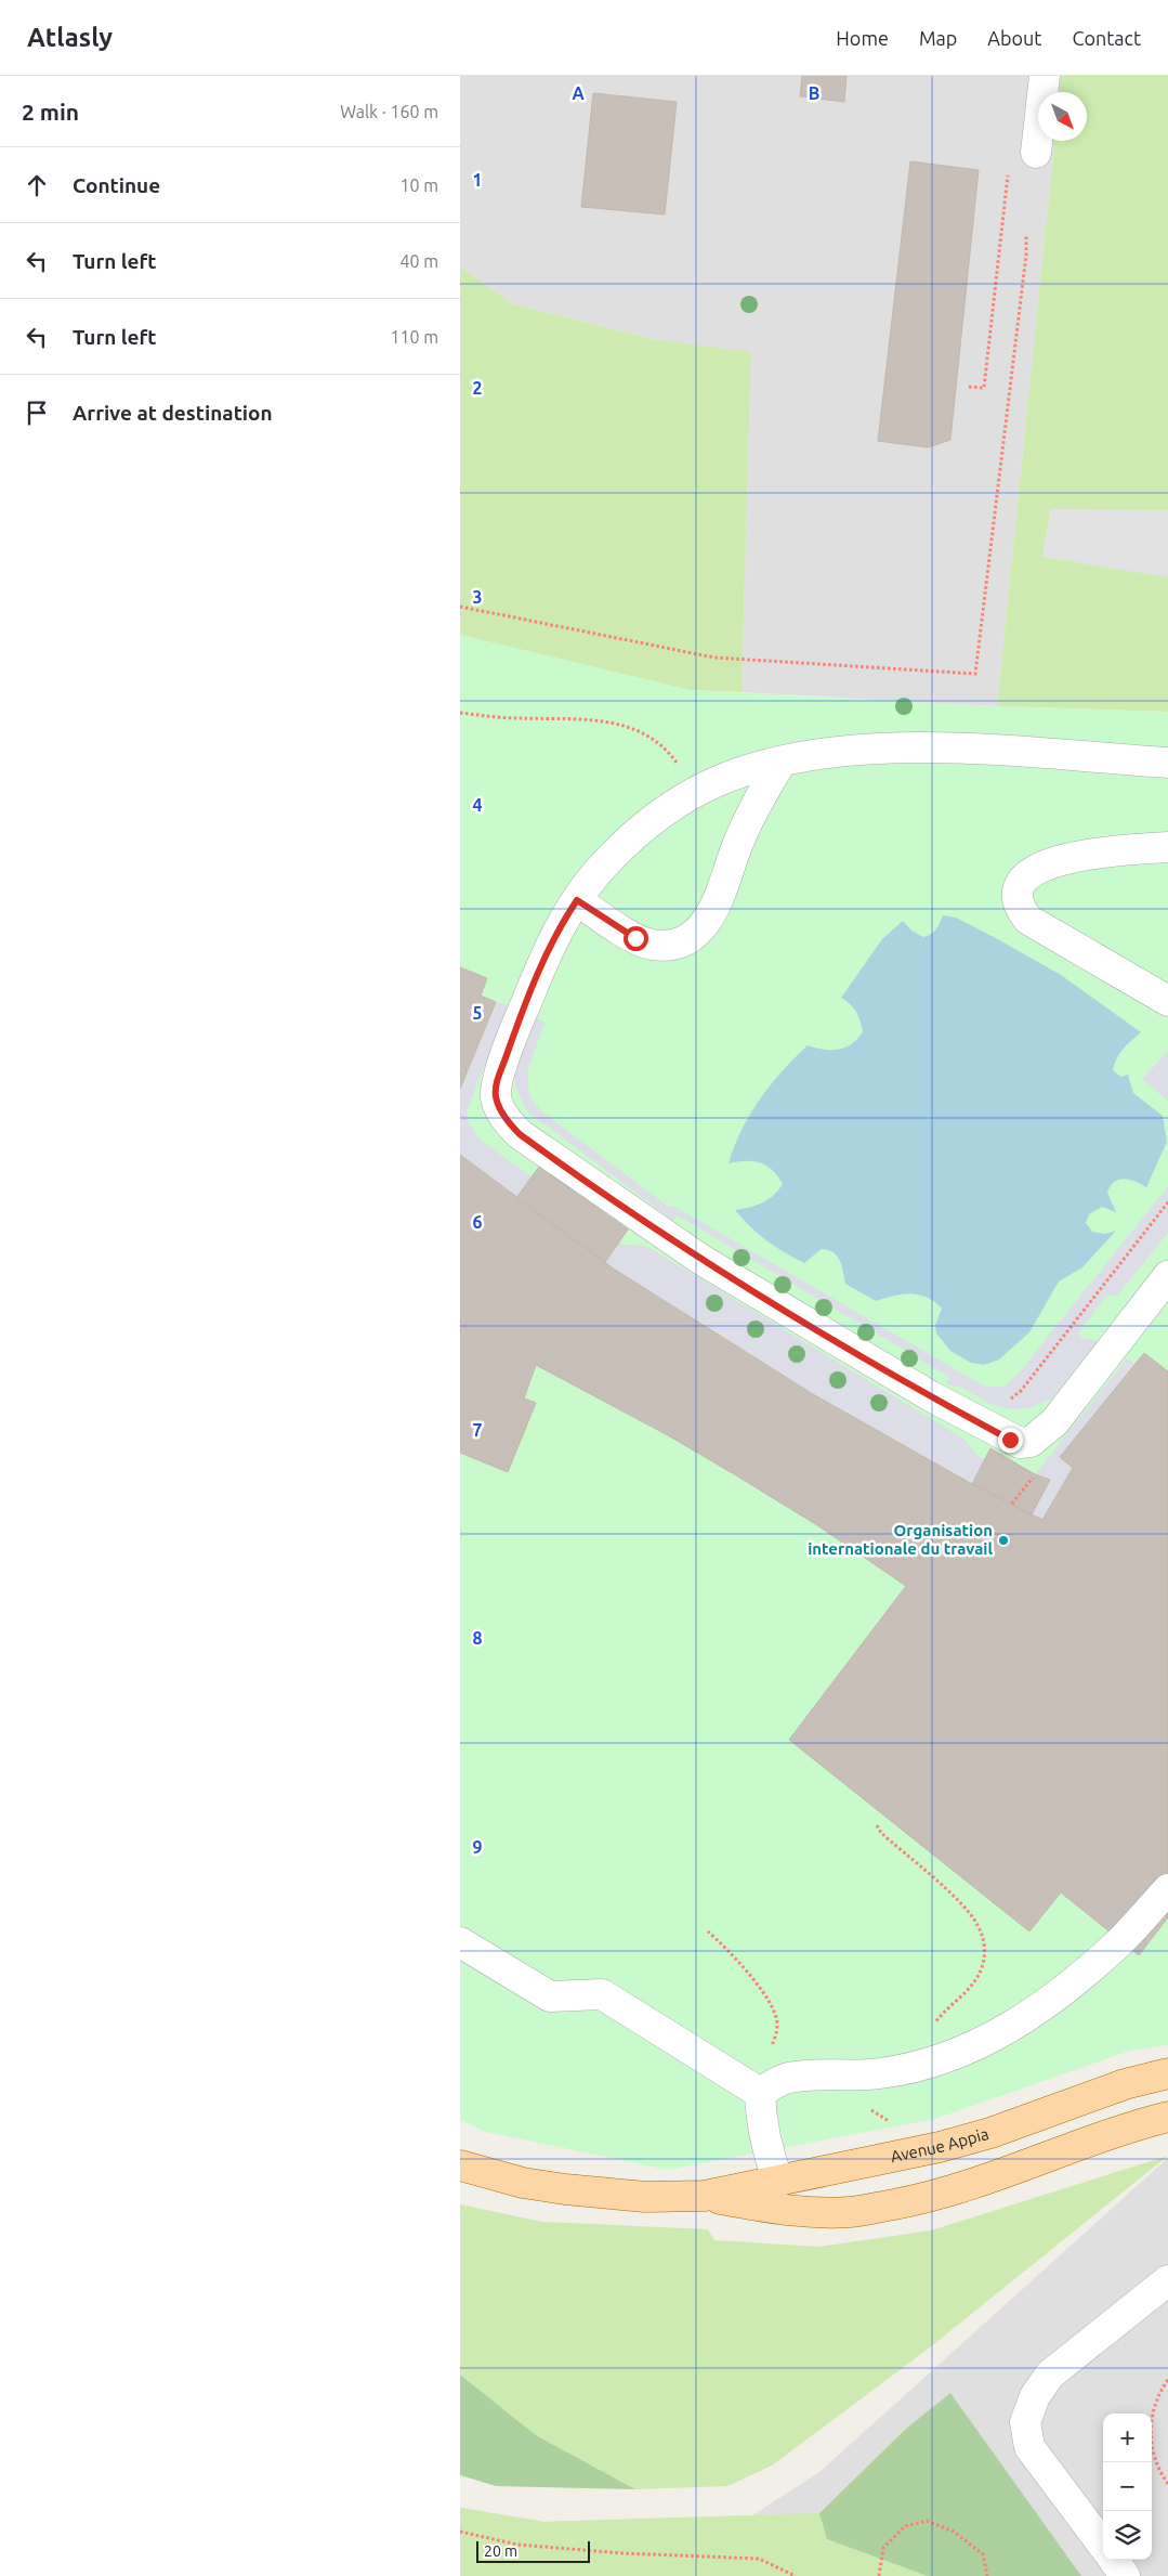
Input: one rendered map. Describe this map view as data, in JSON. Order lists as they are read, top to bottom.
{
  "streets": {
    "main road": ["Avenue Appia"]
  },
  "places": ["Organisation internationale du travail"],
  "scale_bar": "20 m",
  "north": "bottom right",
  "page": {
    "header": "Atlasly",
    "nav": [
      "Home",
      "Map",
      "About",
      "Contact"
    ],
    "heading": ["2 min", "Walk · 160 m"],
    "list": [
      ["Continue", "10 m"],
      ["Turn left", "40 m"],
      ["Turn left", "110 m"],
      "Arrive at destination"
    ],
    "map_buttons": ["+", "−"],
    "scale": "20 m"
  },
  "grid": {
    "columns": ["A", "B"],
    "rows": [
      "1",
      "2",
      "3",
      "4",
      "5",
      "6",
      "7",
      "8",
      "9"
    ]
  }
}
